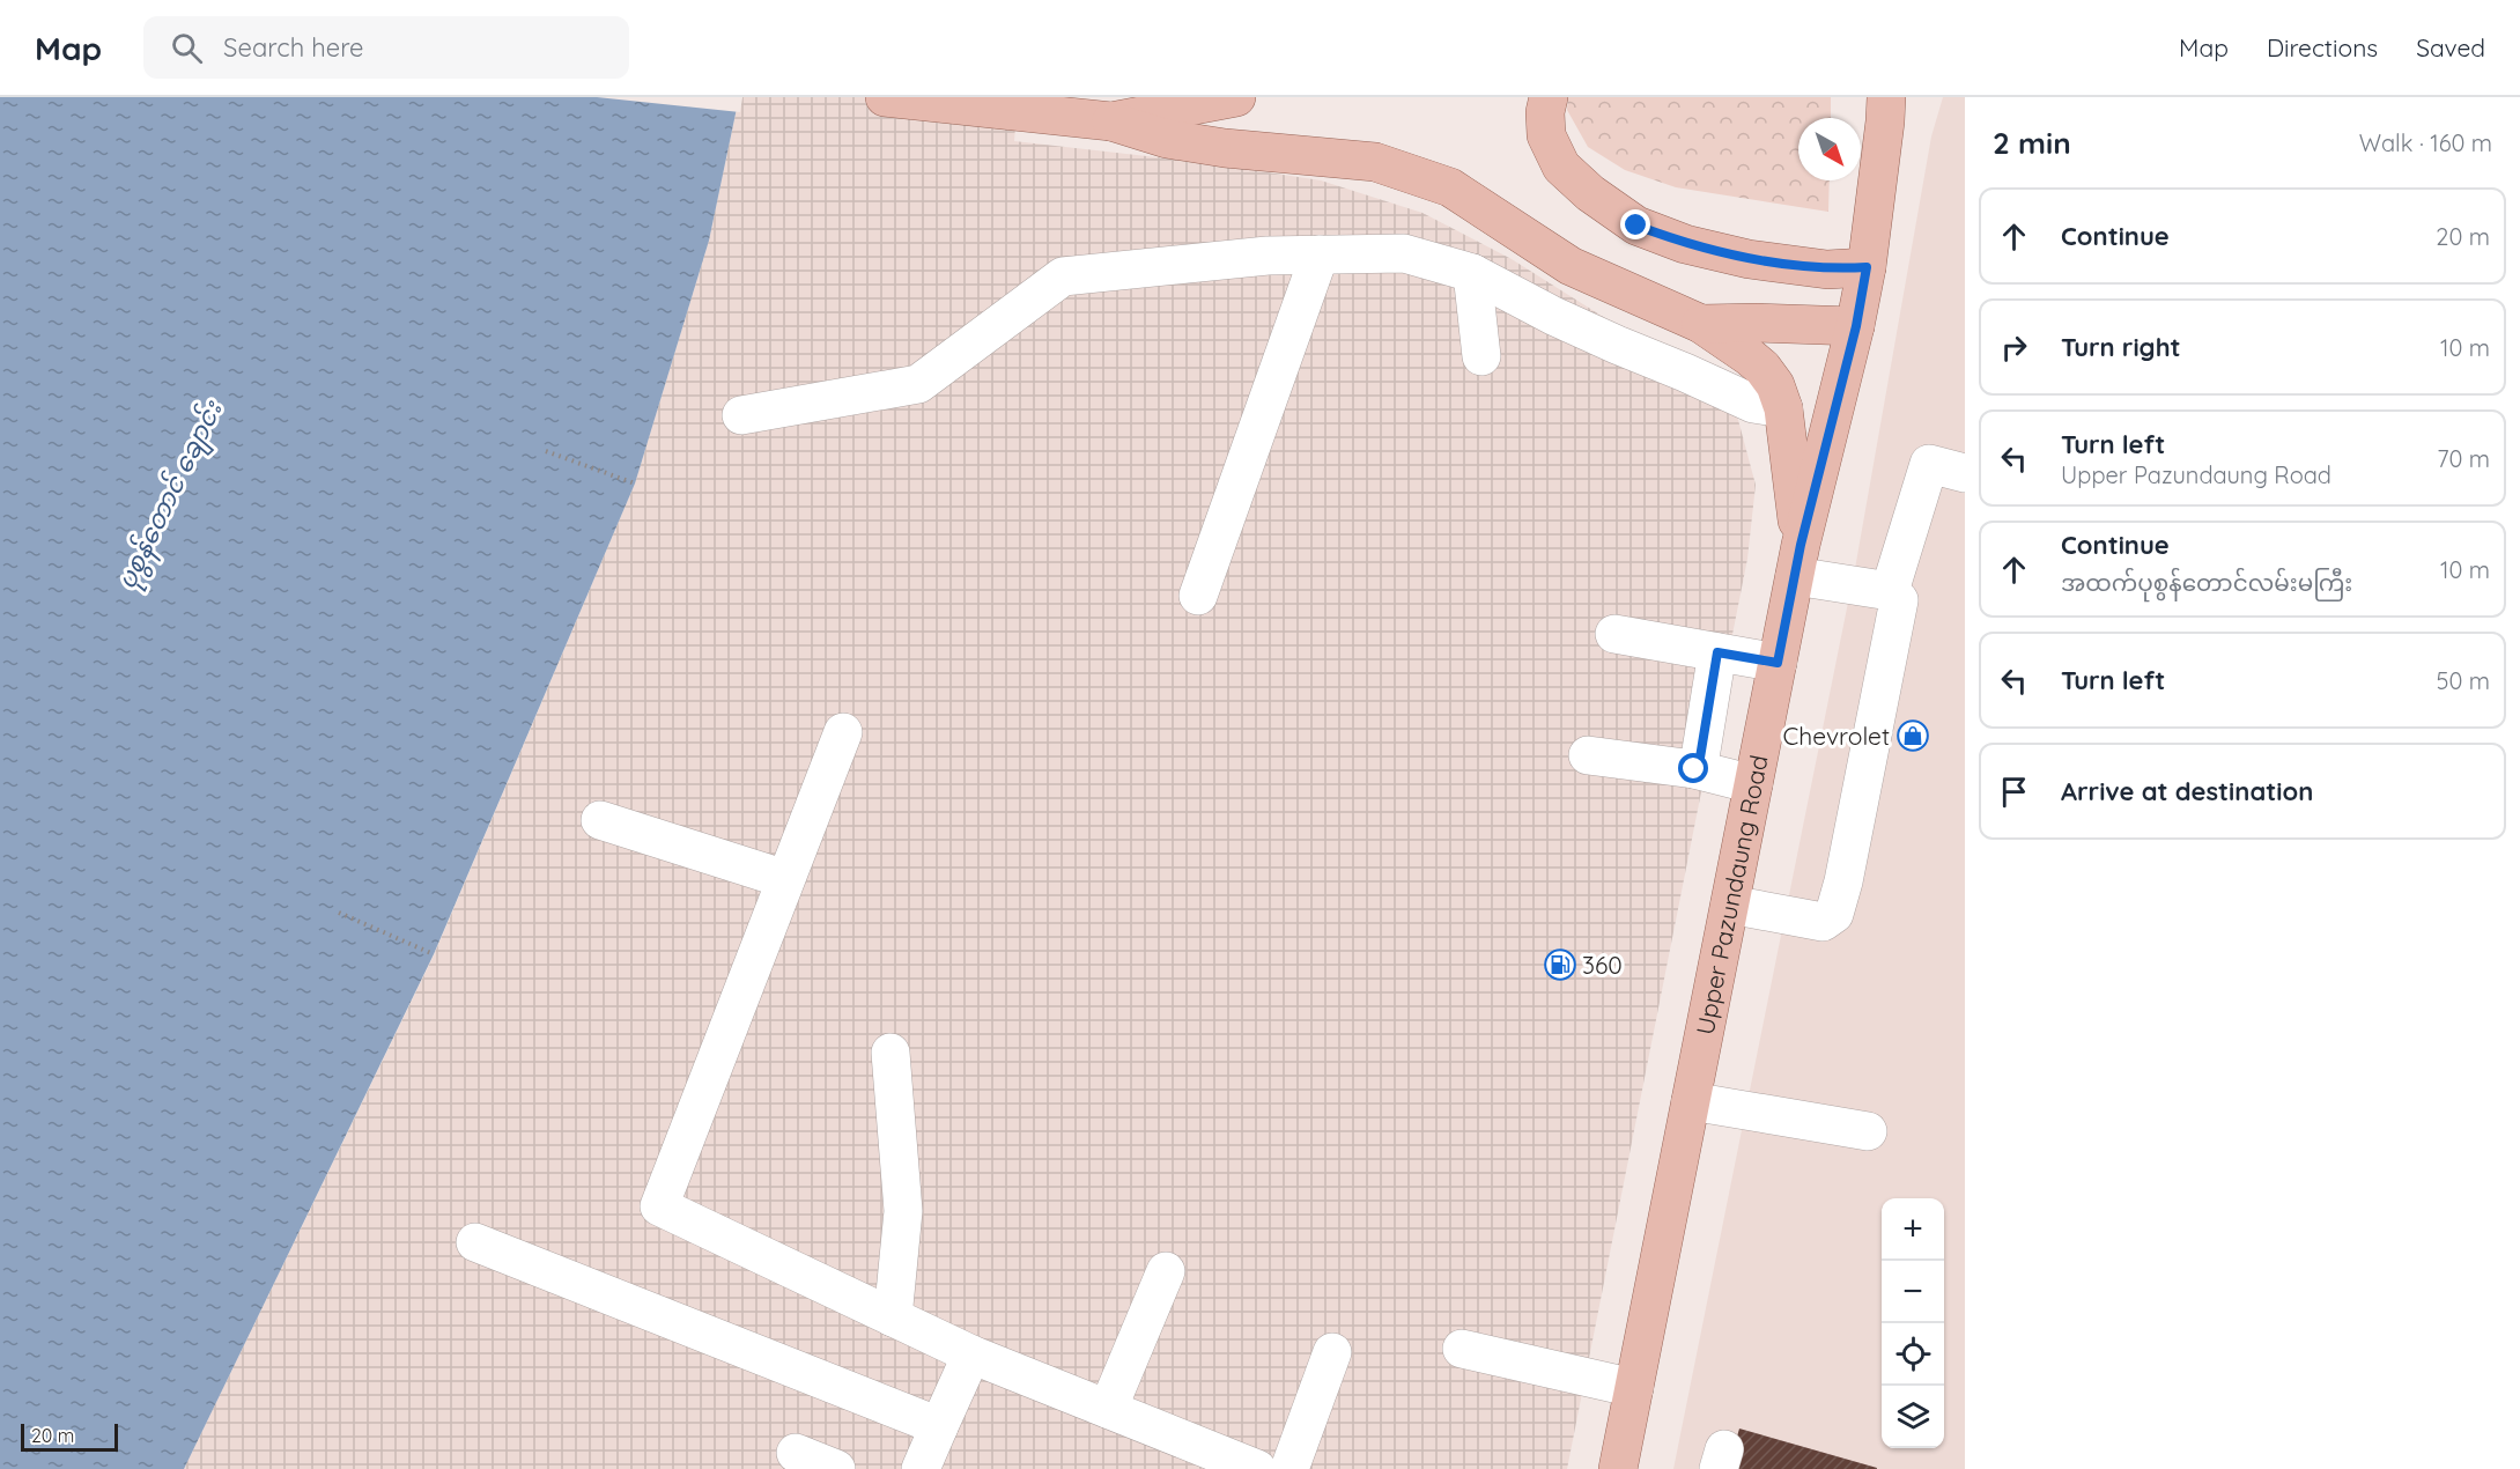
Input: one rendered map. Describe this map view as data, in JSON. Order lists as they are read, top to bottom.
{
  "streets": {
    "main road": ["Upper Pazundaung Road"]
  },
  "water": ["ပုစွန်တောင် ချောင်း"],
  "places": {
    "shop": ["Chevrolet"],
    "fuel station": ["360"]
  },
  "scale_bar": "20 m",
  "north": "bottom right",
  "page": {
    "header": "Map",
    "search": "Search here",
    "nav": ["Map", "Directions", "Saved"],
    "heading": ["2 min", "Walk · 160 m"],
    "list": [
      ["Continue", "20 m"],
      ["Turn right", "10 m"],
      ["Turn left", "Upper Pazundaung Road", "70 m"],
      ["Continue", "အထက်ပုစွန်တောင်လမ်းမကြီး", "10 m"],
      ["Turn left", "50 m"],
      "Arrive at destination"
    ],
    "map_buttons": ["+", "−"],
    "scale": "20 m"
  }
}
